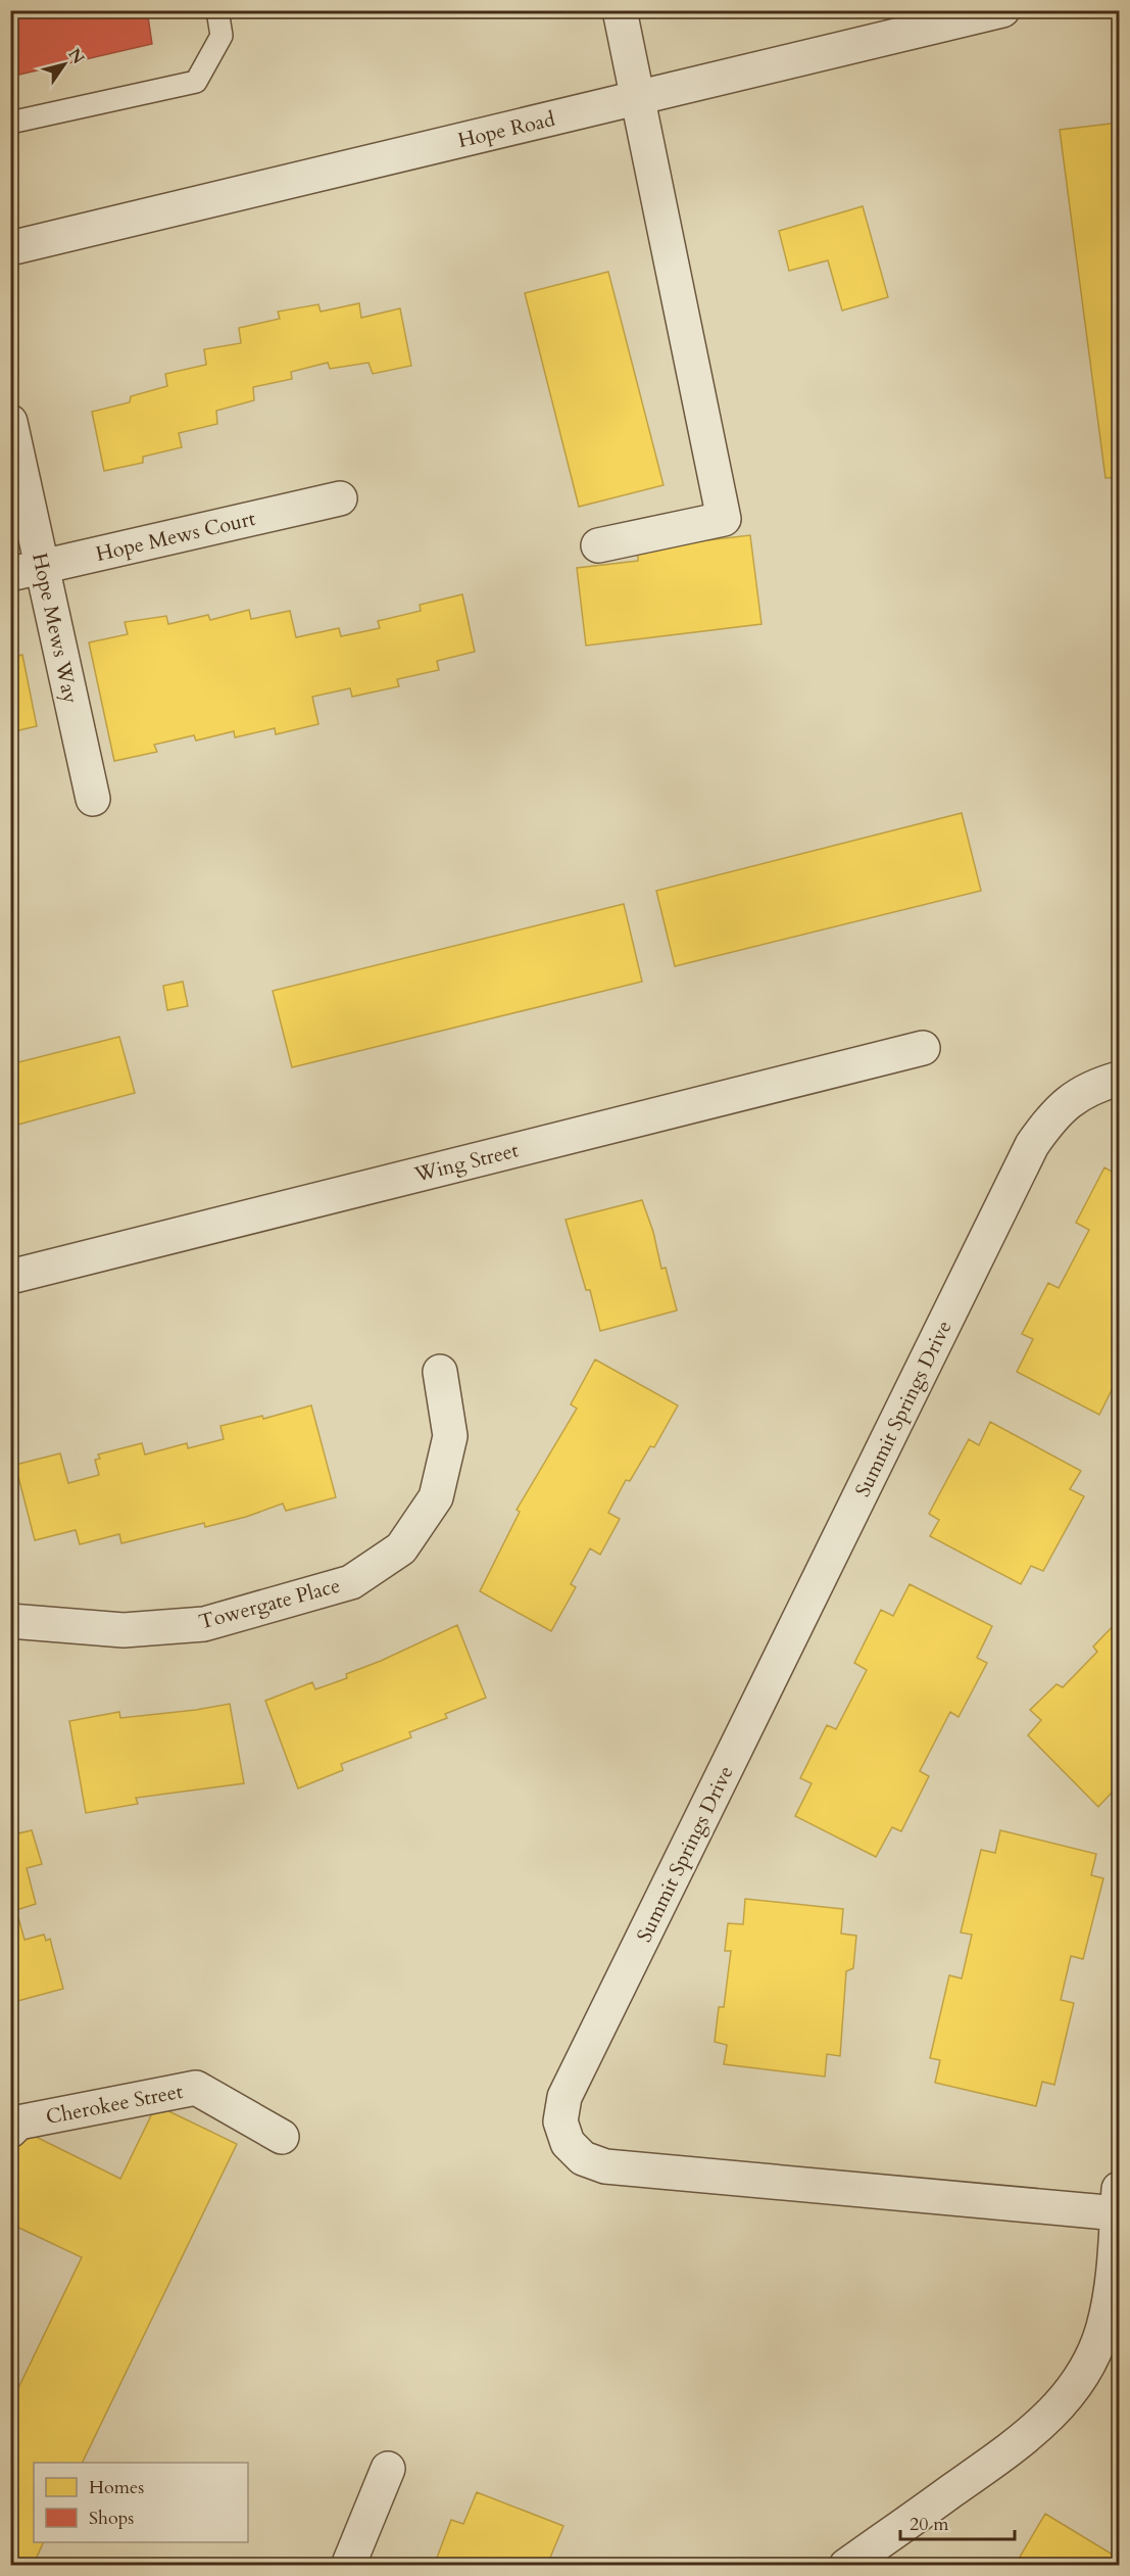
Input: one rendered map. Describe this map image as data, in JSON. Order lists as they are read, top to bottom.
{
  "streets": {
    "street": [
      "Hope Road",
      "Hope Mews Court",
      "Hope Mews Way",
      "Wing Street",
      "Summit Springs Drive",
      "Towergate Place",
      "Cherokee Street"
    ]
  },
  "crossings": [
    ["Hope Mews Court", "Hope Mews Way"]
  ],
  "legend": ["Homes", "Shops"],
  "scale_bar": "20 m",
  "north": "top right"
}
